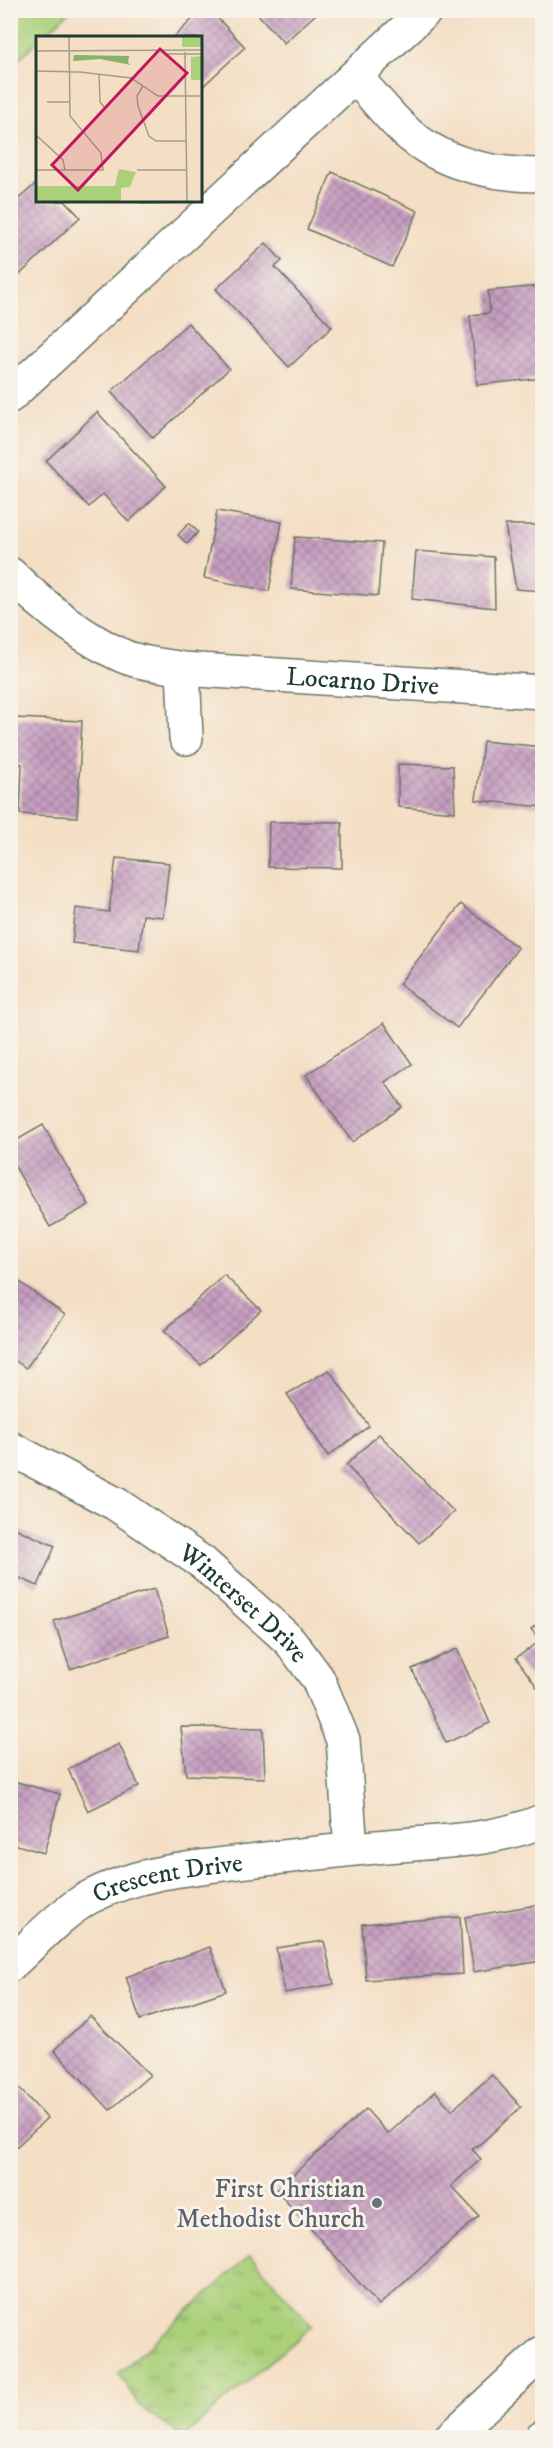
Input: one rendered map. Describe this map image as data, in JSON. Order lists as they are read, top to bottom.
{
  "streets": {
    "street": ["Locarno Drive", "Winterset Drive", "Crescent Drive"]
  },
  "crossings": [
    ["Winterset Drive", "Crescent Drive"]
  ],
  "places": ["First Christian Methodist Church"]
}
